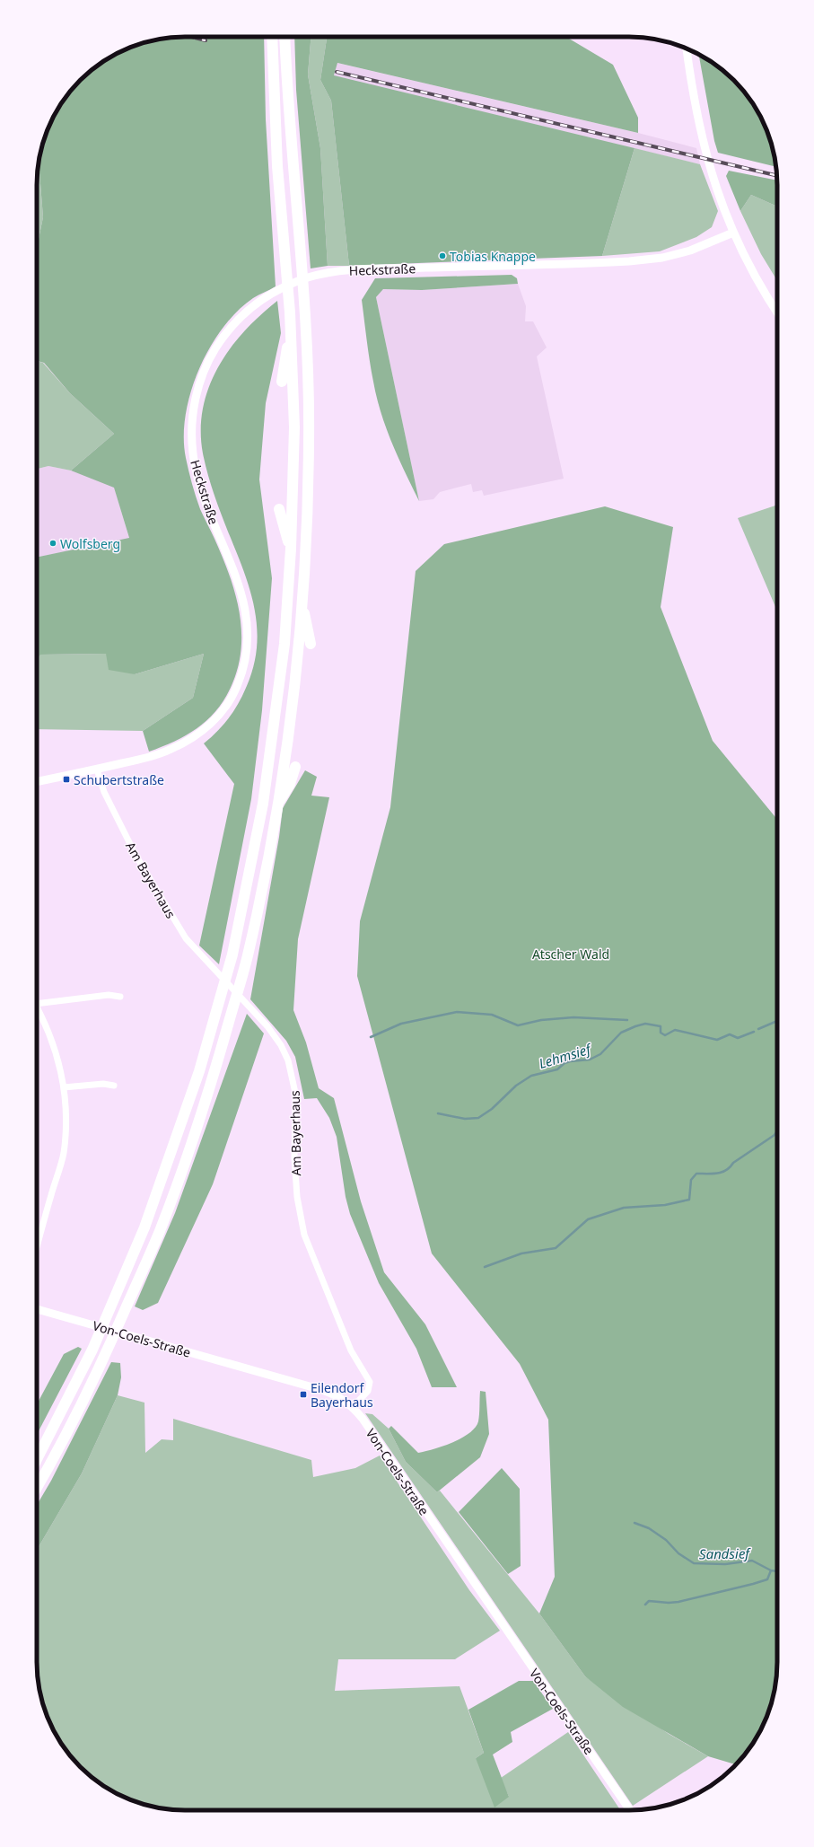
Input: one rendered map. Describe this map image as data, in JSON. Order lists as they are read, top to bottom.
{
  "streets": {
    "main road": ["Heckstraße", "Von-Coels-Straße"],
    "street": ["Am Bayerhaus"]
  },
  "crossings": [
    ["Heckstraße", "Am Bayerhaus"],
    ["Am Bayerhaus", "Von-Coels-Straße"]
  ],
  "water": ["Lehmsief", "Sandsief"],
  "parks": ["Atscher Wald"],
  "places": {
    "other": ["Tobias Knappe", "Wolfsberg"],
    "transit": ["Schubertstraße", "Eilendorf Bayerhaus"]
  }
}
